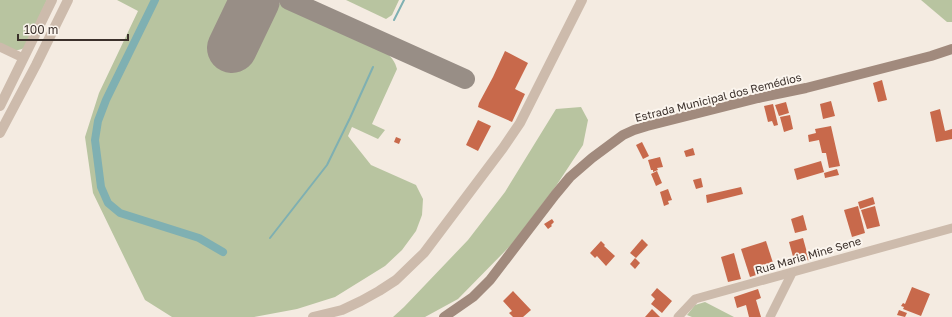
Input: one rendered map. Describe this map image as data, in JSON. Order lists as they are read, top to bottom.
{
  "streets": {
    "main road": ["Estrada Municipal dos Remédios"],
    "street": ["Rua Maria Mine Sene"]
  },
  "scale_bar": "100 m"
}
